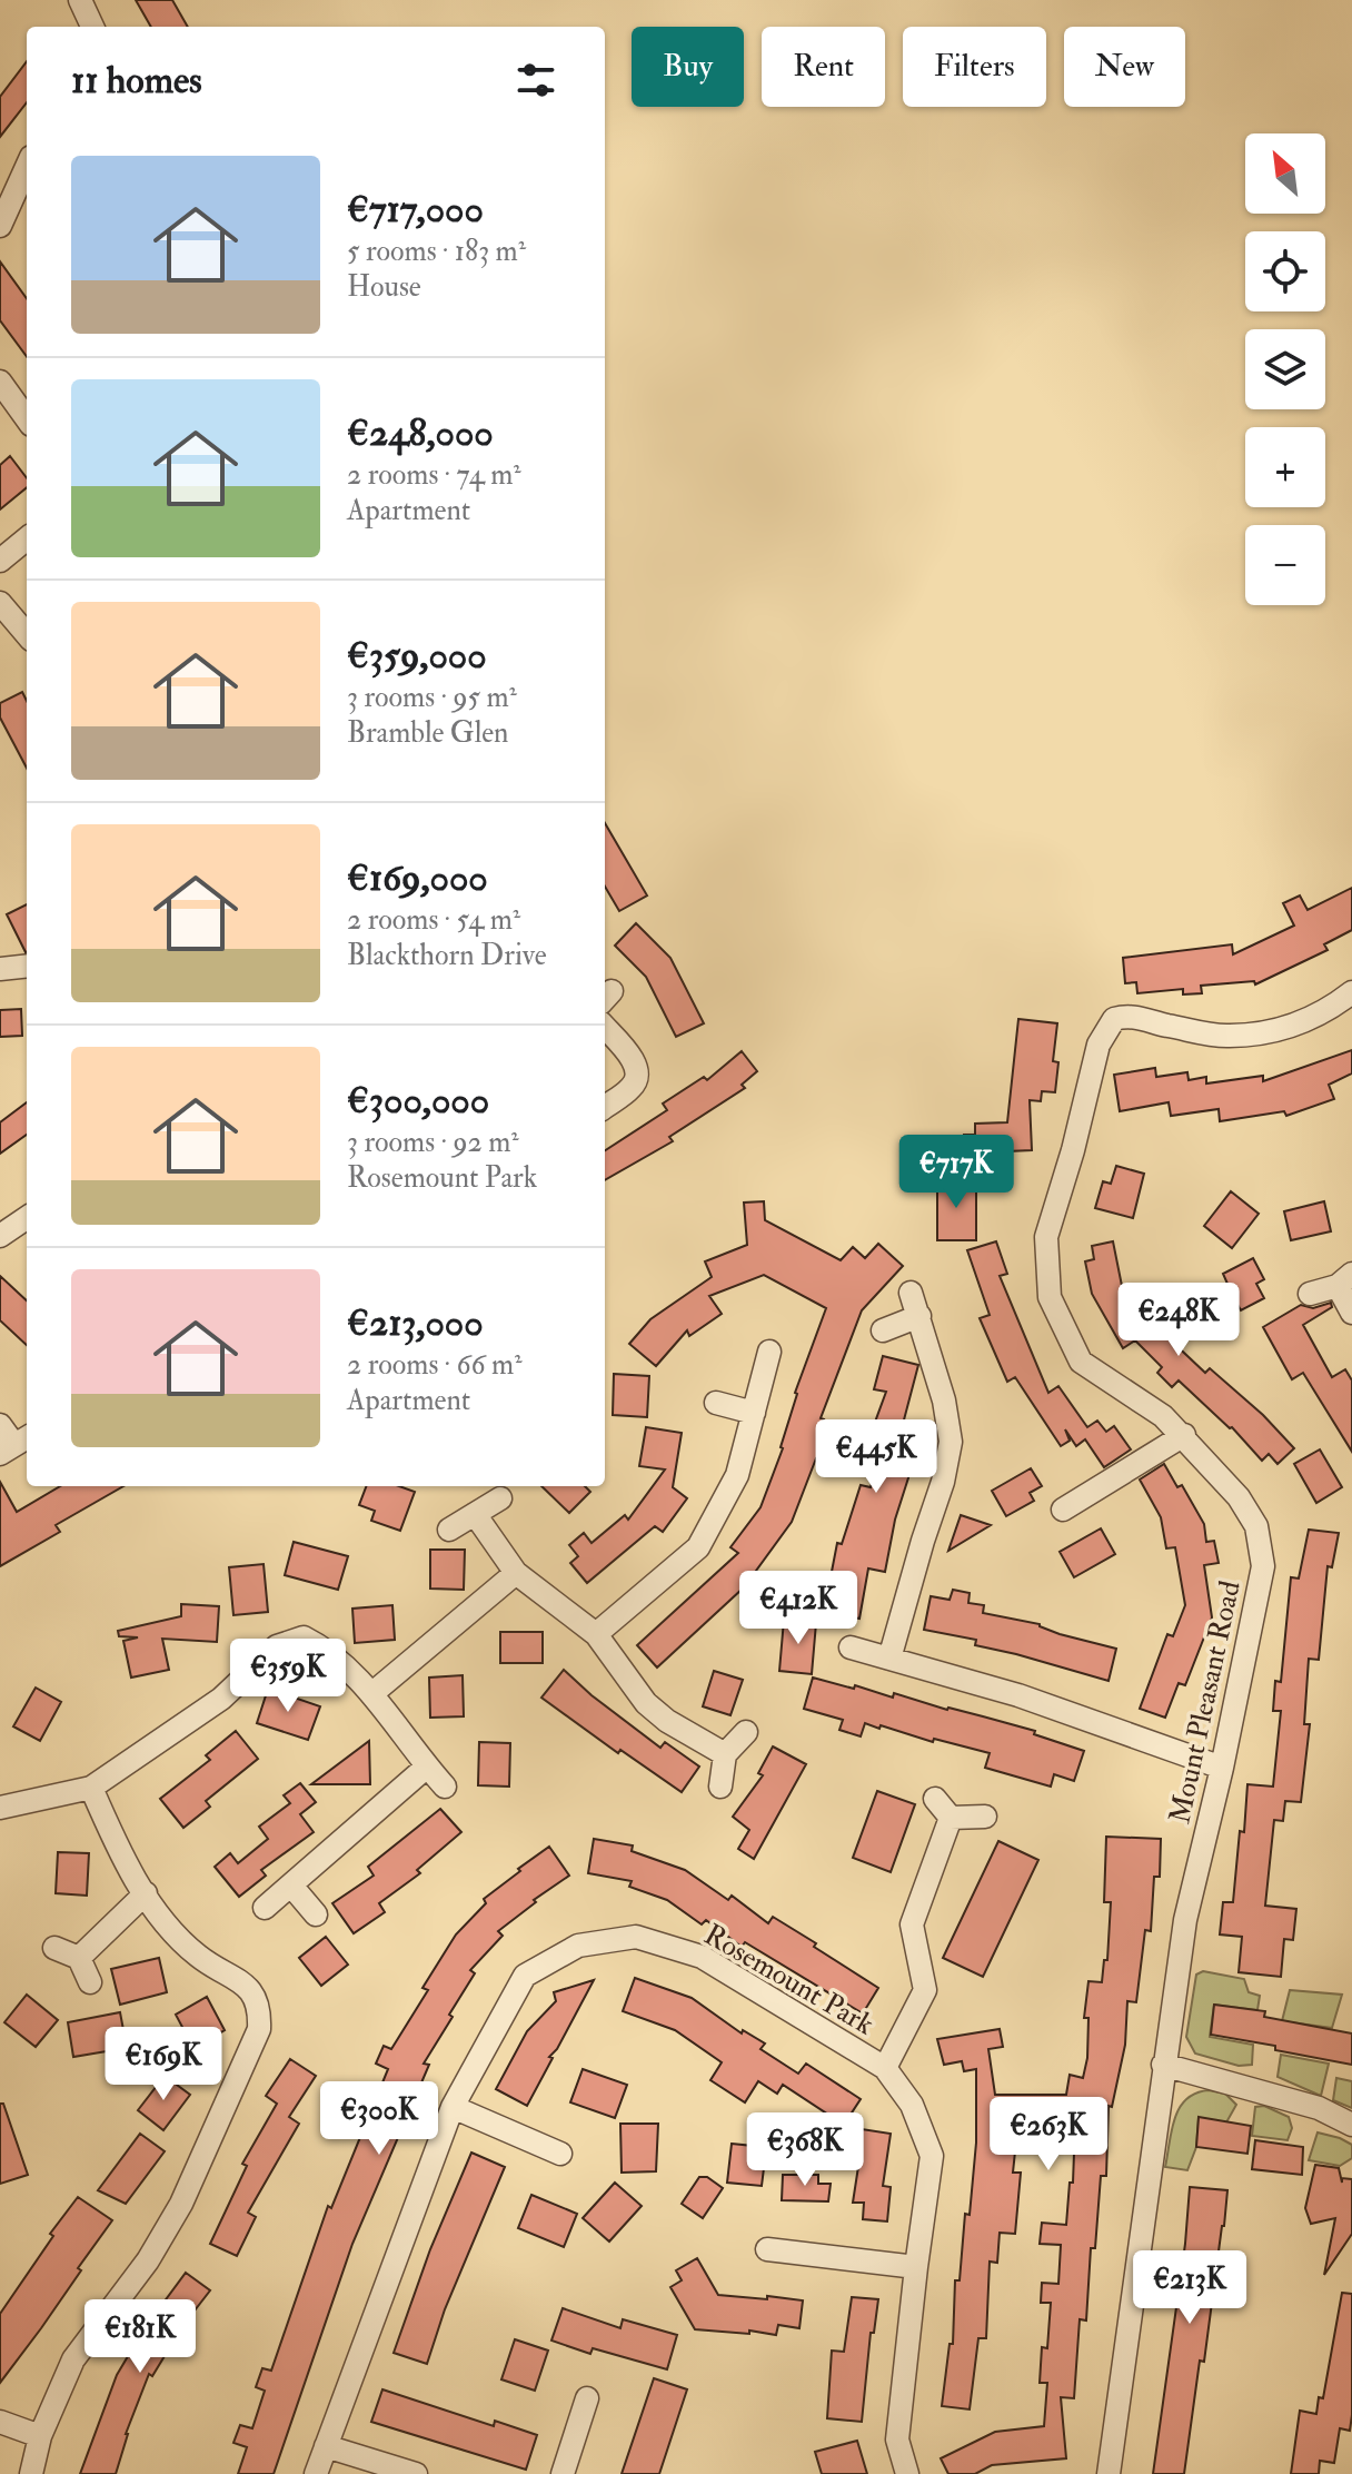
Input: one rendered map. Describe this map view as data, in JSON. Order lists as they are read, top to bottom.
{
  "streets": {
    "street": ["Mount Pleasant Road", "Rosemount Park"]
  },
  "north": "top left",
  "page": {
    "chip": [
      "Buy",
      "Rent",
      "Filters",
      "New"
    ],
    "heading": "11 homes",
    "map_buttons": ["+", "−"],
    "list": [
      {
        "name": "€717,000",
        "note": "5 rooms · 183 m² · House"
      },
      {
        "name": "€248,000",
        "note": "2 rooms · 74 m² · Apartment"
      },
      {
        "name": "€359,000",
        "note": "3 rooms · 95 m² · Bramble Glen"
      },
      {
        "name": "€169,000",
        "note": "2 rooms · 54 m² · Blackthorn Drive"
      },
      {
        "name": "€300,000",
        "note": "3 rooms · 92 m² · Rosemount Park"
      },
      {
        "name": "€213,000",
        "note": "2 rooms · 66 m² · Apartment"
      }
    ],
    "price": [
      "€717K",
      "€248K",
      "€445K",
      "€412K",
      "€359K",
      "€169K",
      "€300K",
      "€263K",
      "€368K",
      "€213K",
      "€181K"
    ]
  }
}
